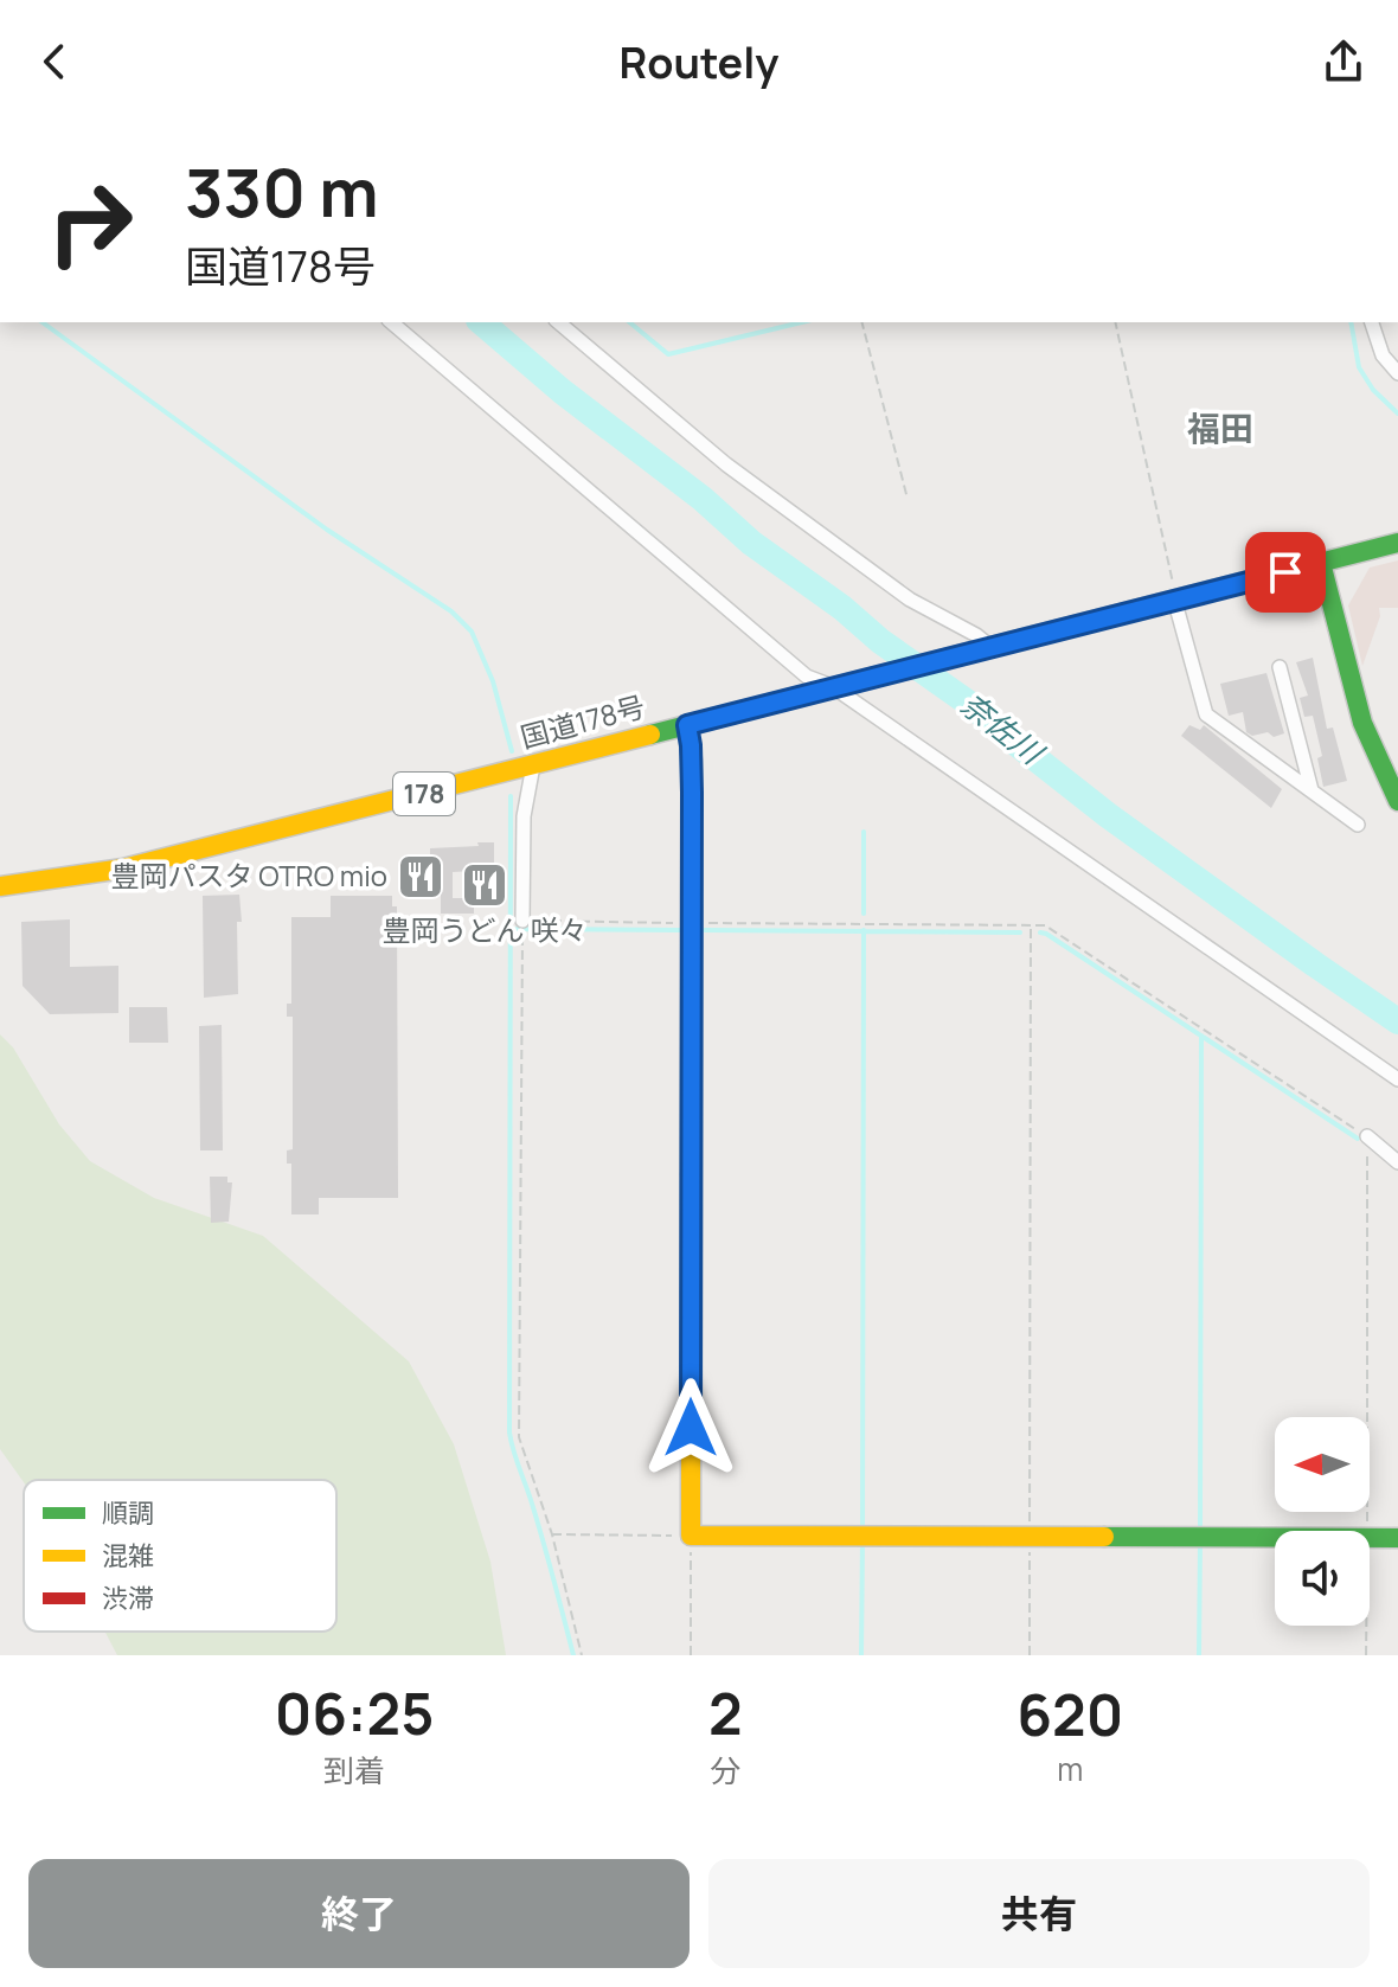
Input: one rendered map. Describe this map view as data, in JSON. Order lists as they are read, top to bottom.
{
  "streets": {
    "main road": ["国道178号", "178"]
  },
  "districts": ["福田"],
  "water": ["奈佐川"],
  "places": {
    "restaurant": ["豊岡パスタ OTRO mio", "豊岡うどん 咲々"]
  },
  "legend": ["順調", "混雑", "渋滞"],
  "north": "left",
  "page": {
    "header": "Routely",
    "turn": ["330 m", "国道178号"],
    "eta": [
      "06:25",
      "到着",
      "2",
      "分",
      "620",
      "m"
    ],
    "buttons": ["終了", "共有"]
  }
}
